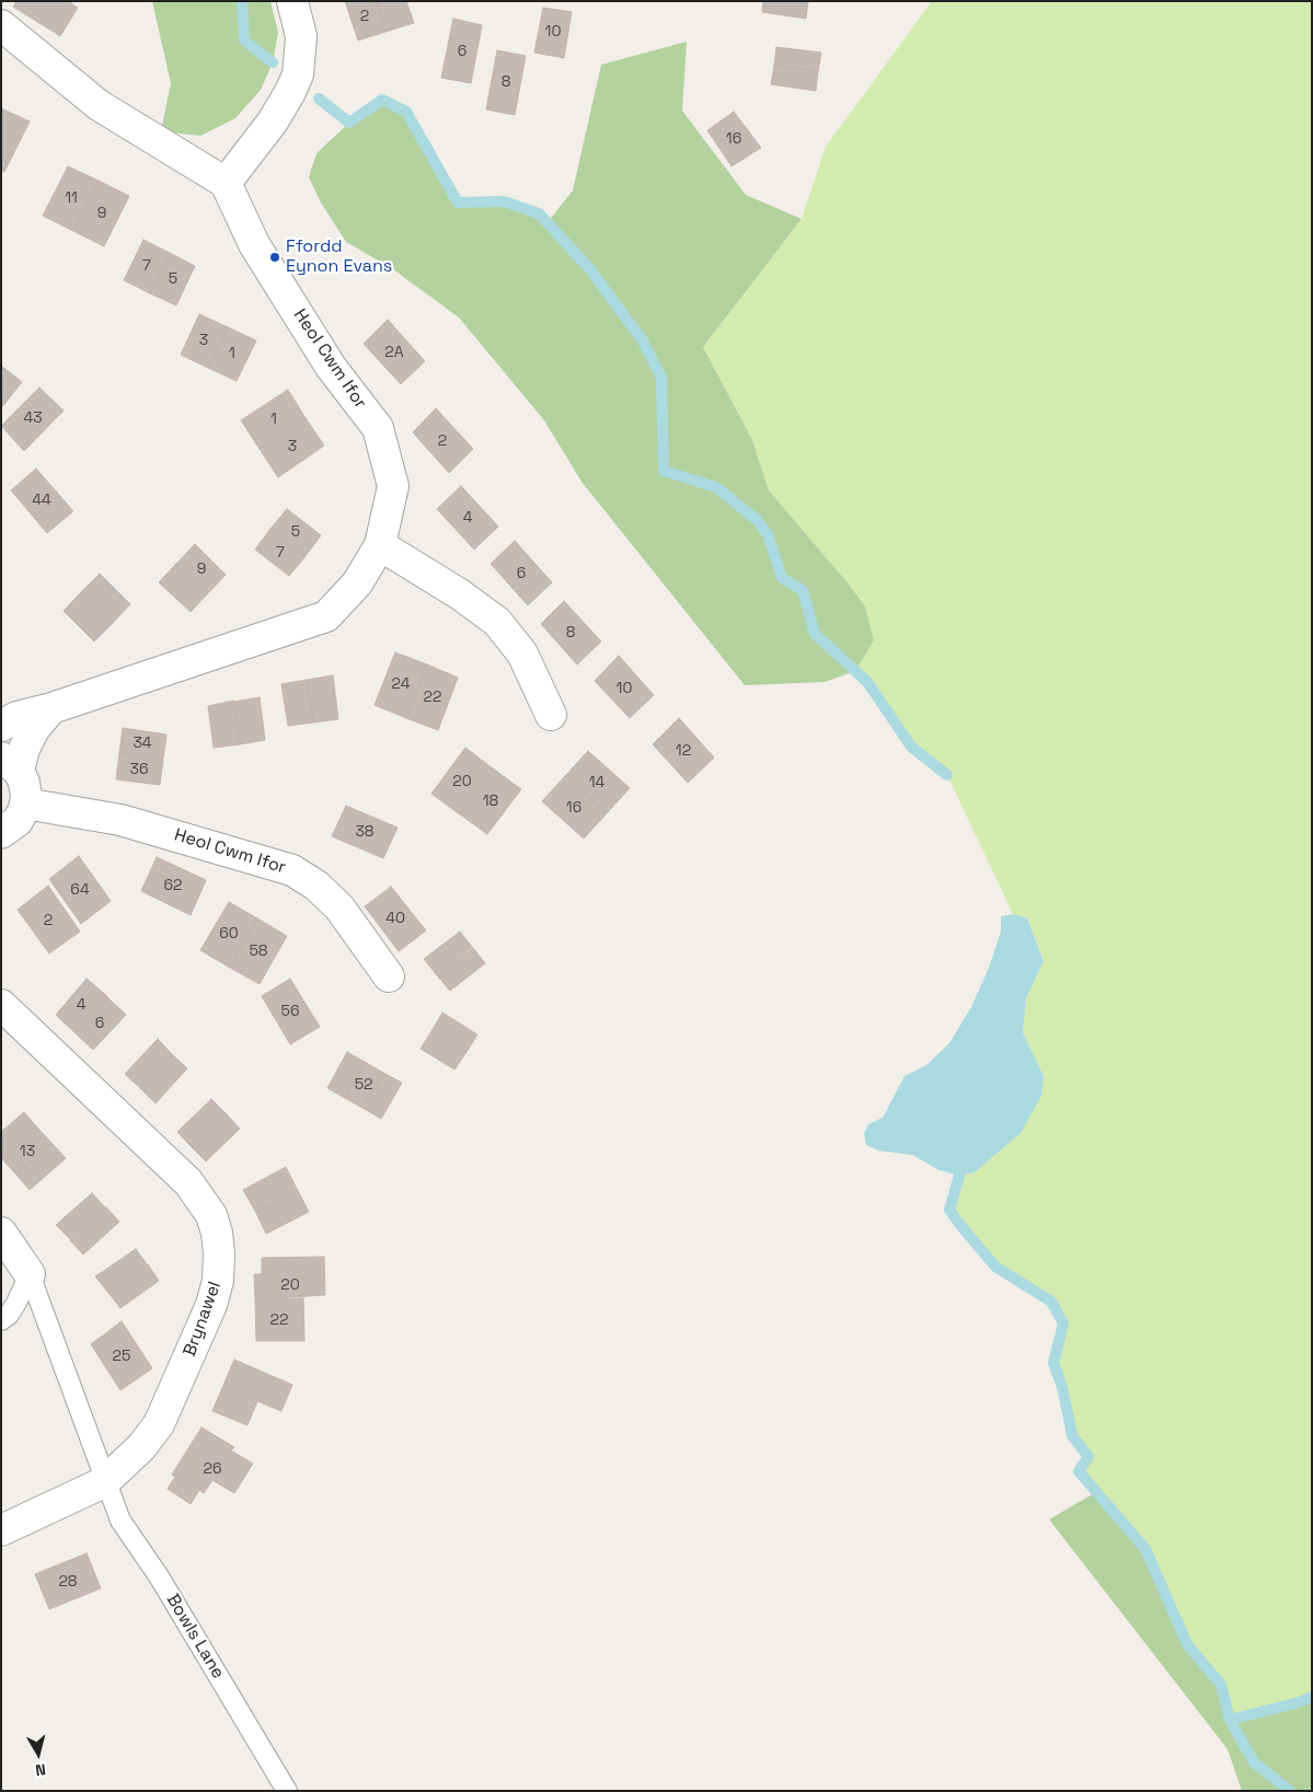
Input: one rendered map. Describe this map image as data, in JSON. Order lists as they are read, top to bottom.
{
  "streets": {
    "street": ["Heol Cwm Ifor", "Brynawel"],
    "lane": ["Bowls Lane"]
  },
  "crossings": [
    ["Brynawel", "Bowls Lane"]
  ],
  "places": ["Ffordd Eynon Evans"],
  "house_numbers": [
    "2",
    "10",
    "6",
    "8",
    "16",
    "11",
    "9",
    "7",
    "5",
    "3",
    "2A",
    "1",
    "43",
    "1",
    "2",
    "3",
    "44",
    "4",
    "5",
    "7",
    "9",
    "6",
    "8",
    "24",
    "10",
    "22",
    "34",
    "12",
    "36",
    "20",
    "14",
    "18",
    "16",
    "38",
    "62",
    "64",
    "40",
    "2",
    "60",
    "58",
    "4",
    "56",
    "6",
    "52",
    "13",
    "20",
    "22",
    "25",
    "26",
    "28"
  ],
  "north": "bottom"
}
